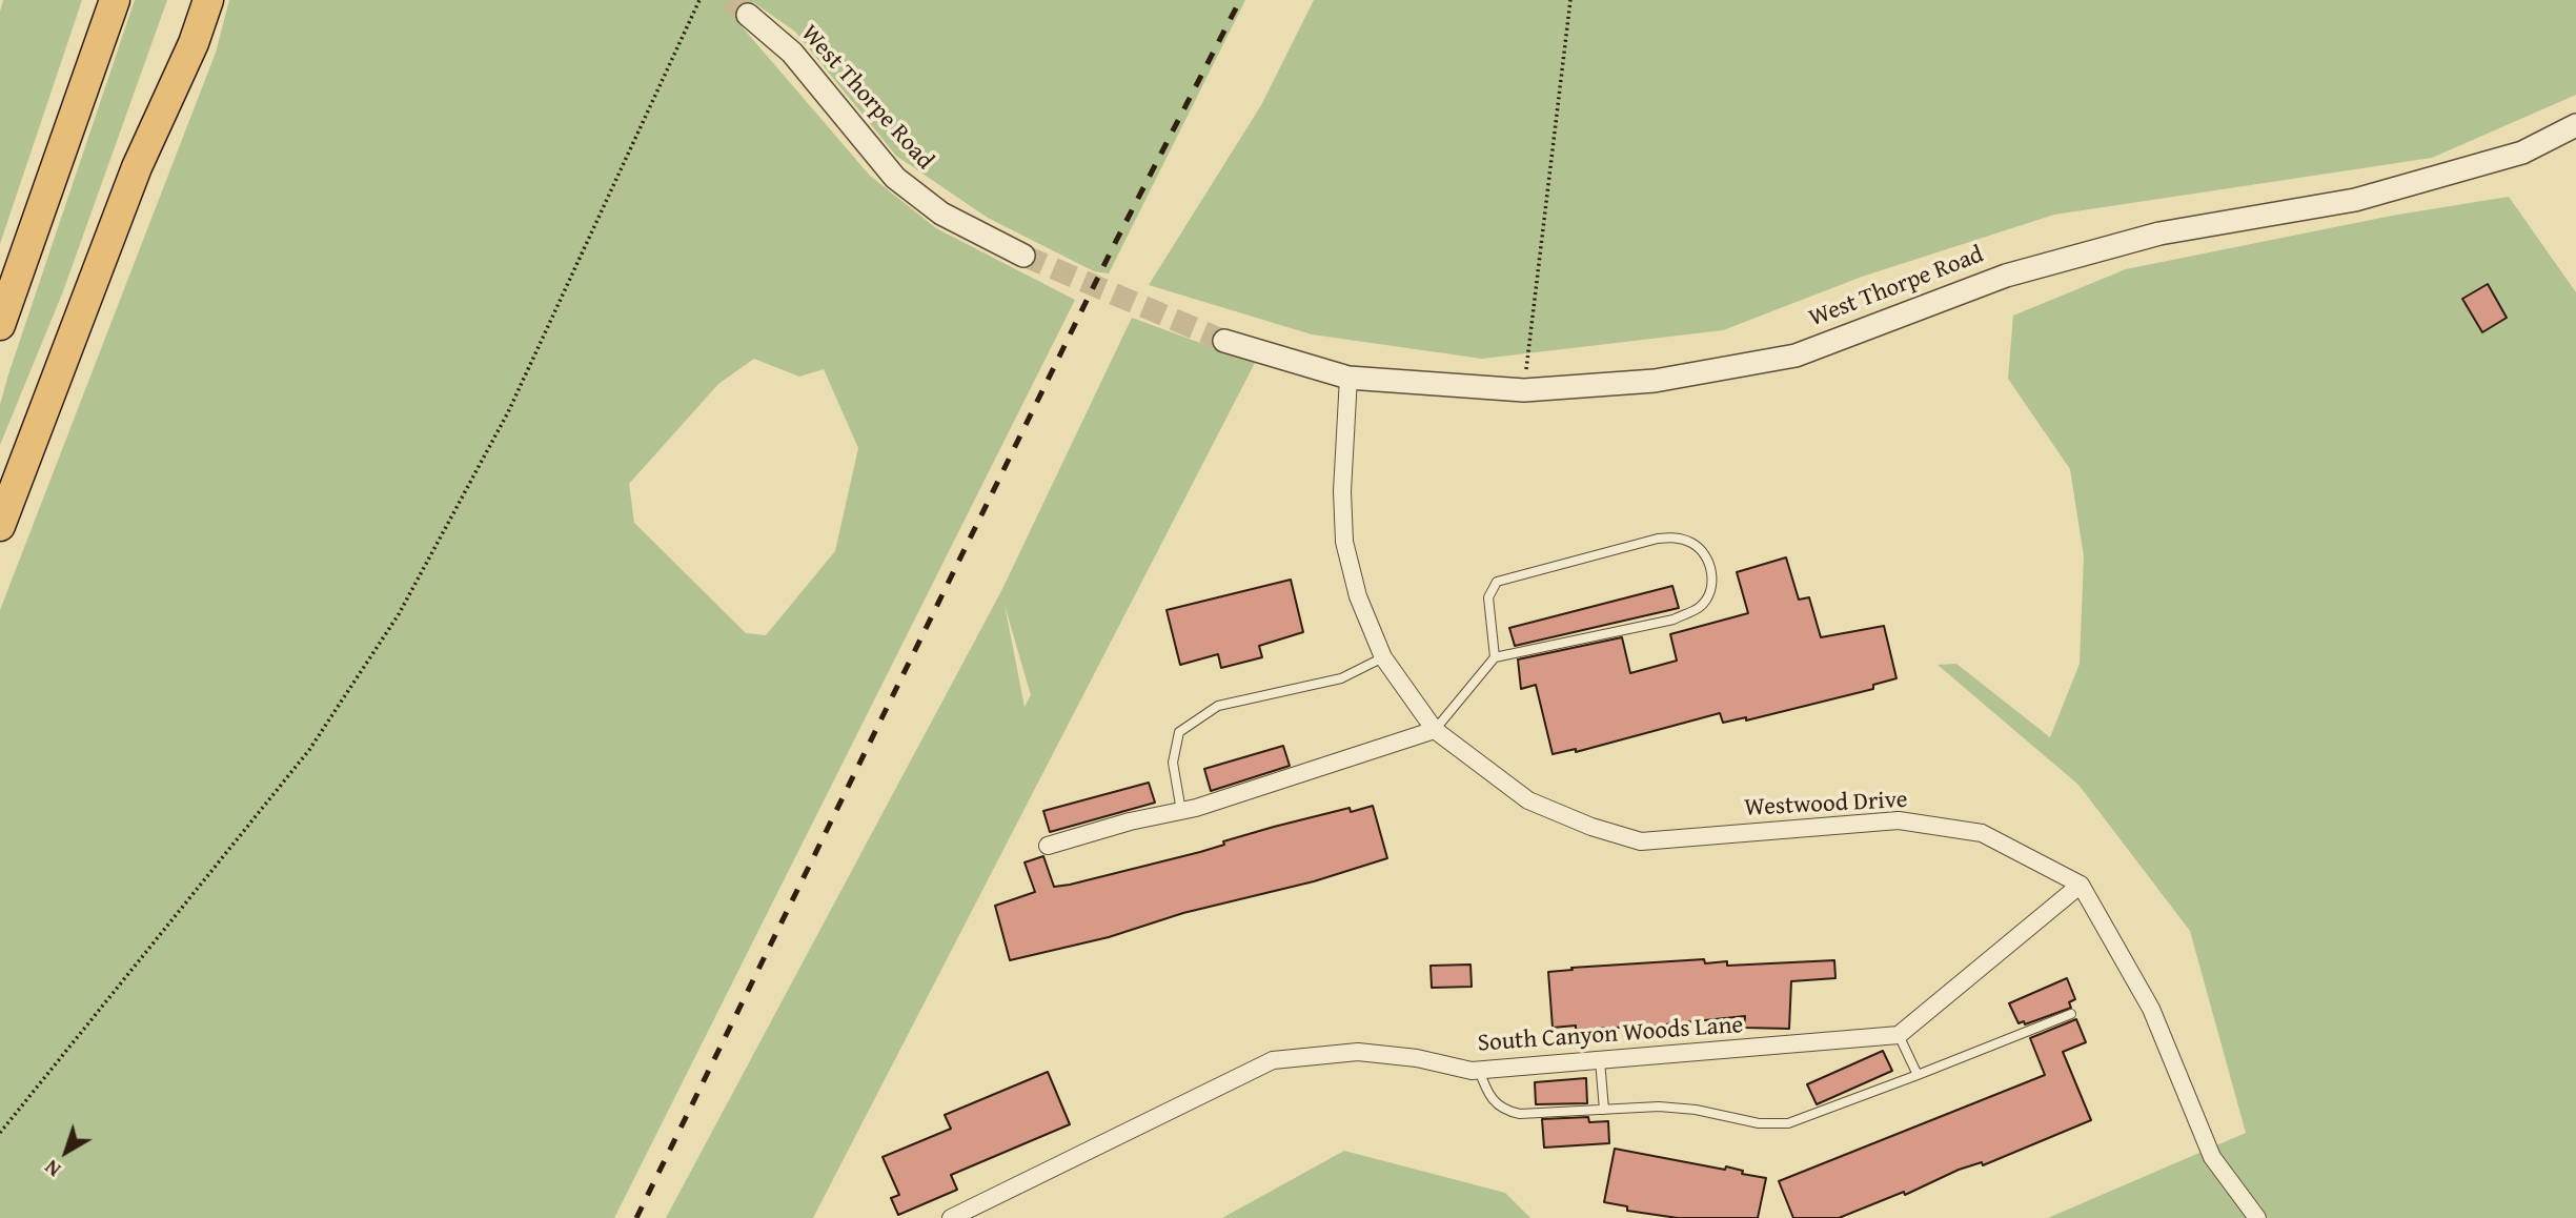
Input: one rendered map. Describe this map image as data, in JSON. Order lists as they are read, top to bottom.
{
  "streets": {
    "street": ["West Thorpe Road", "Westwood Drive", "South Canyon Woods Lane"]
  },
  "crossings": [
    ["West Thorpe Road", "Westwood Drive"]
  ],
  "north": "bottom left"
}
